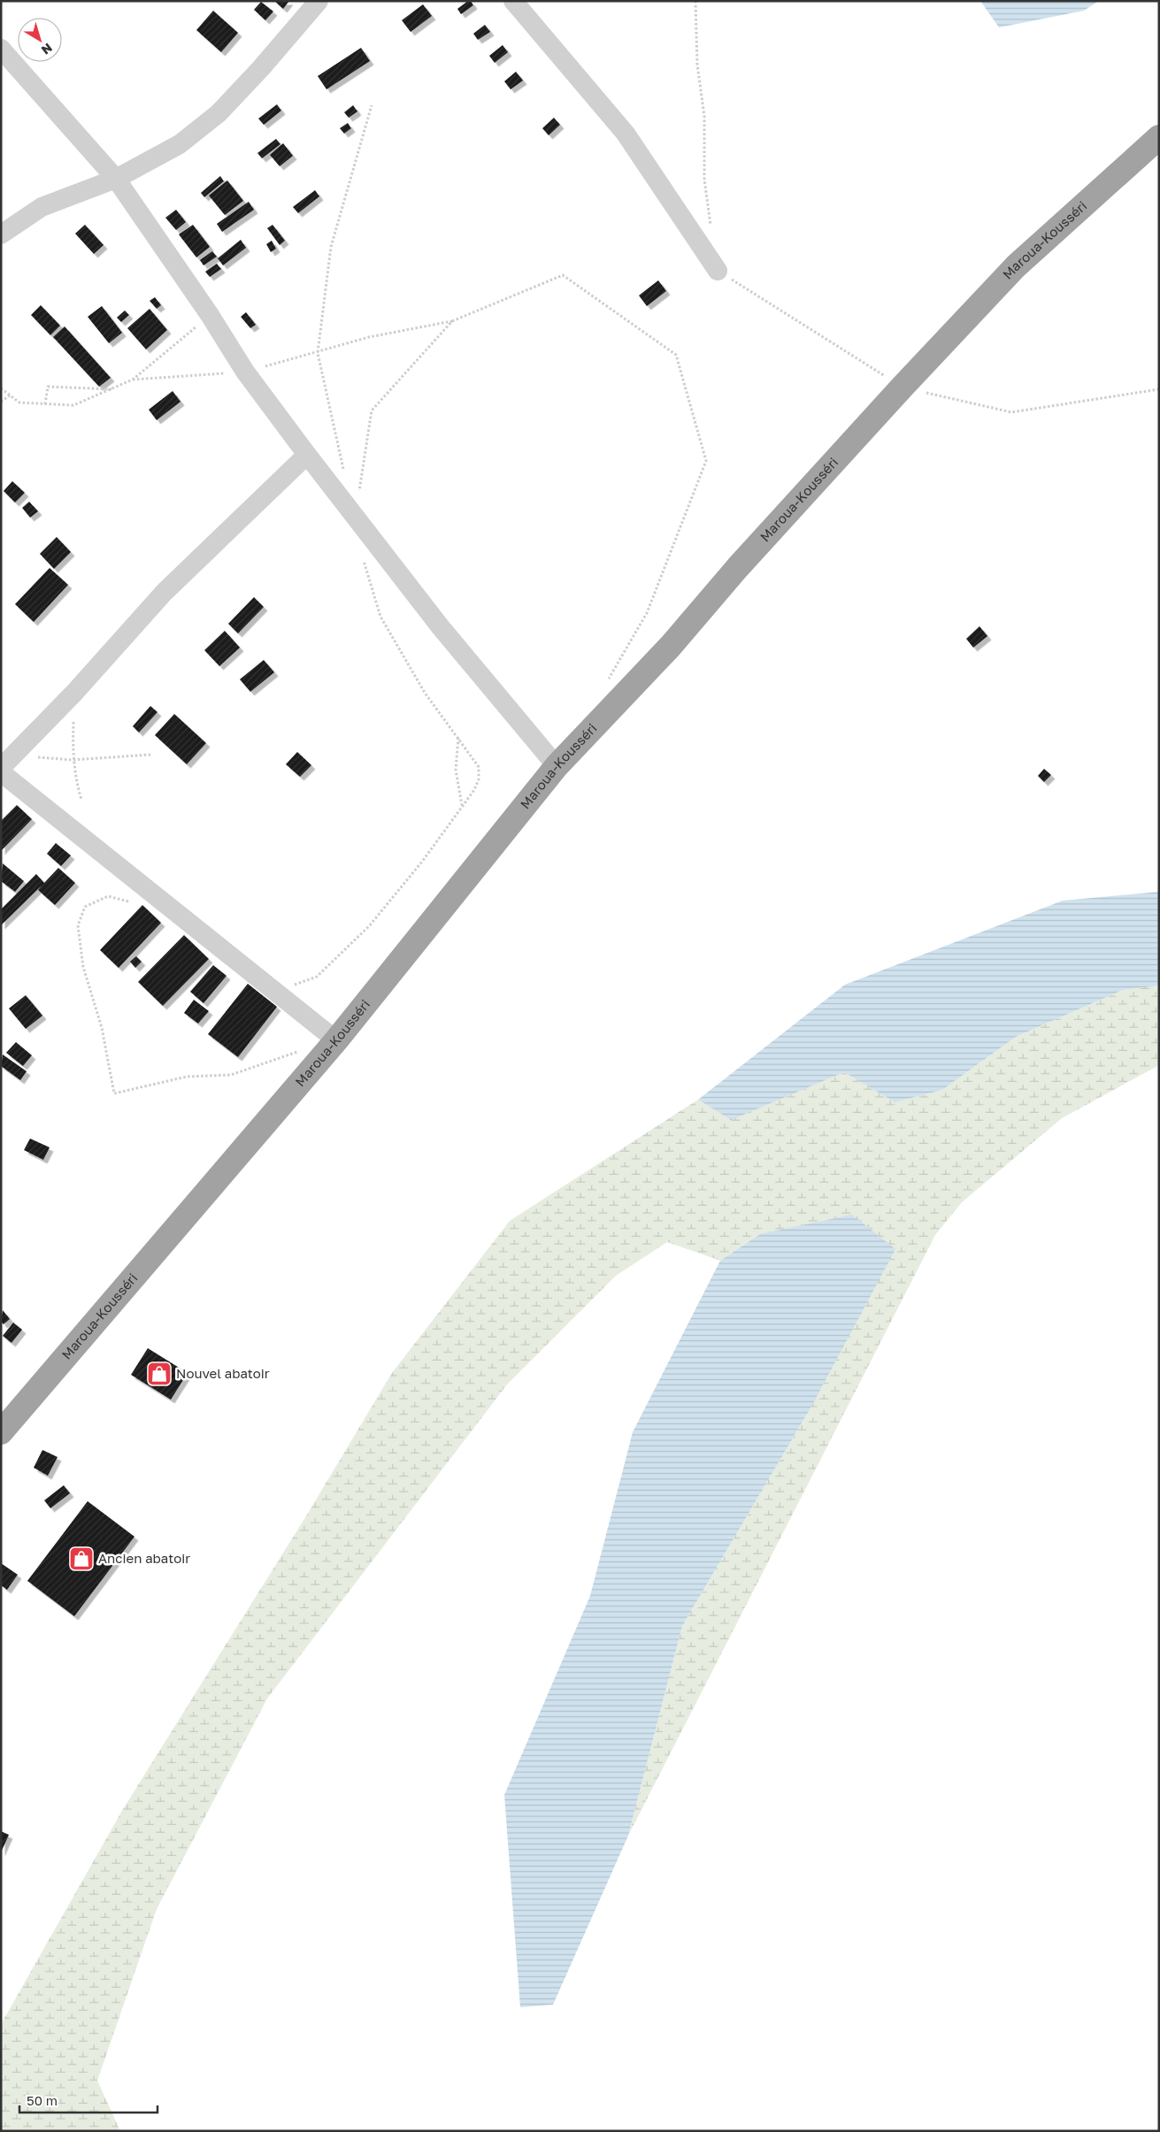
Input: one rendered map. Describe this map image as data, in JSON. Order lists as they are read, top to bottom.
{
  "streets": {
    "highway": ["Maroua-Kousséri"]
  },
  "places": {
    "shop": ["Nouvel abatoir", "Ancien abatoir"]
  },
  "scale_bar": "50 m",
  "north": "bottom right"
}
